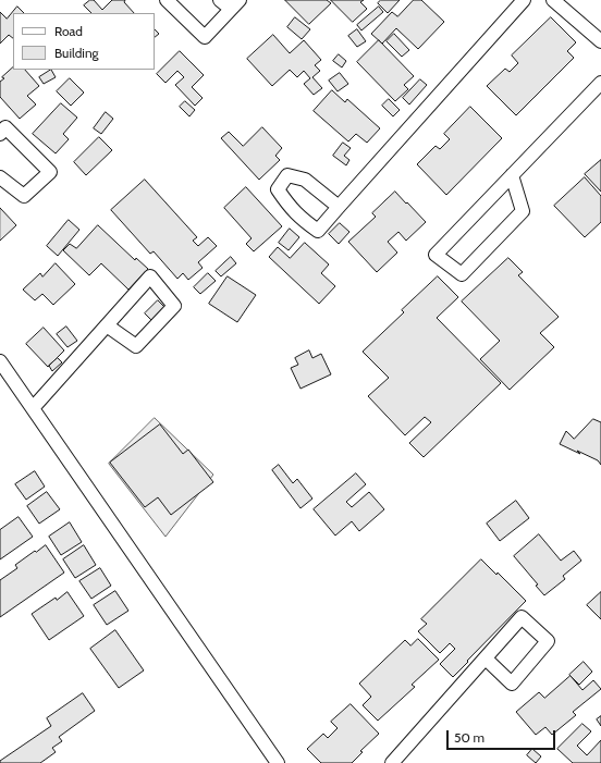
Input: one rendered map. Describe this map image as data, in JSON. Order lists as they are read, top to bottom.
{
  "legend": ["Road", "Building"],
  "scale_bar": "50 m"
}
